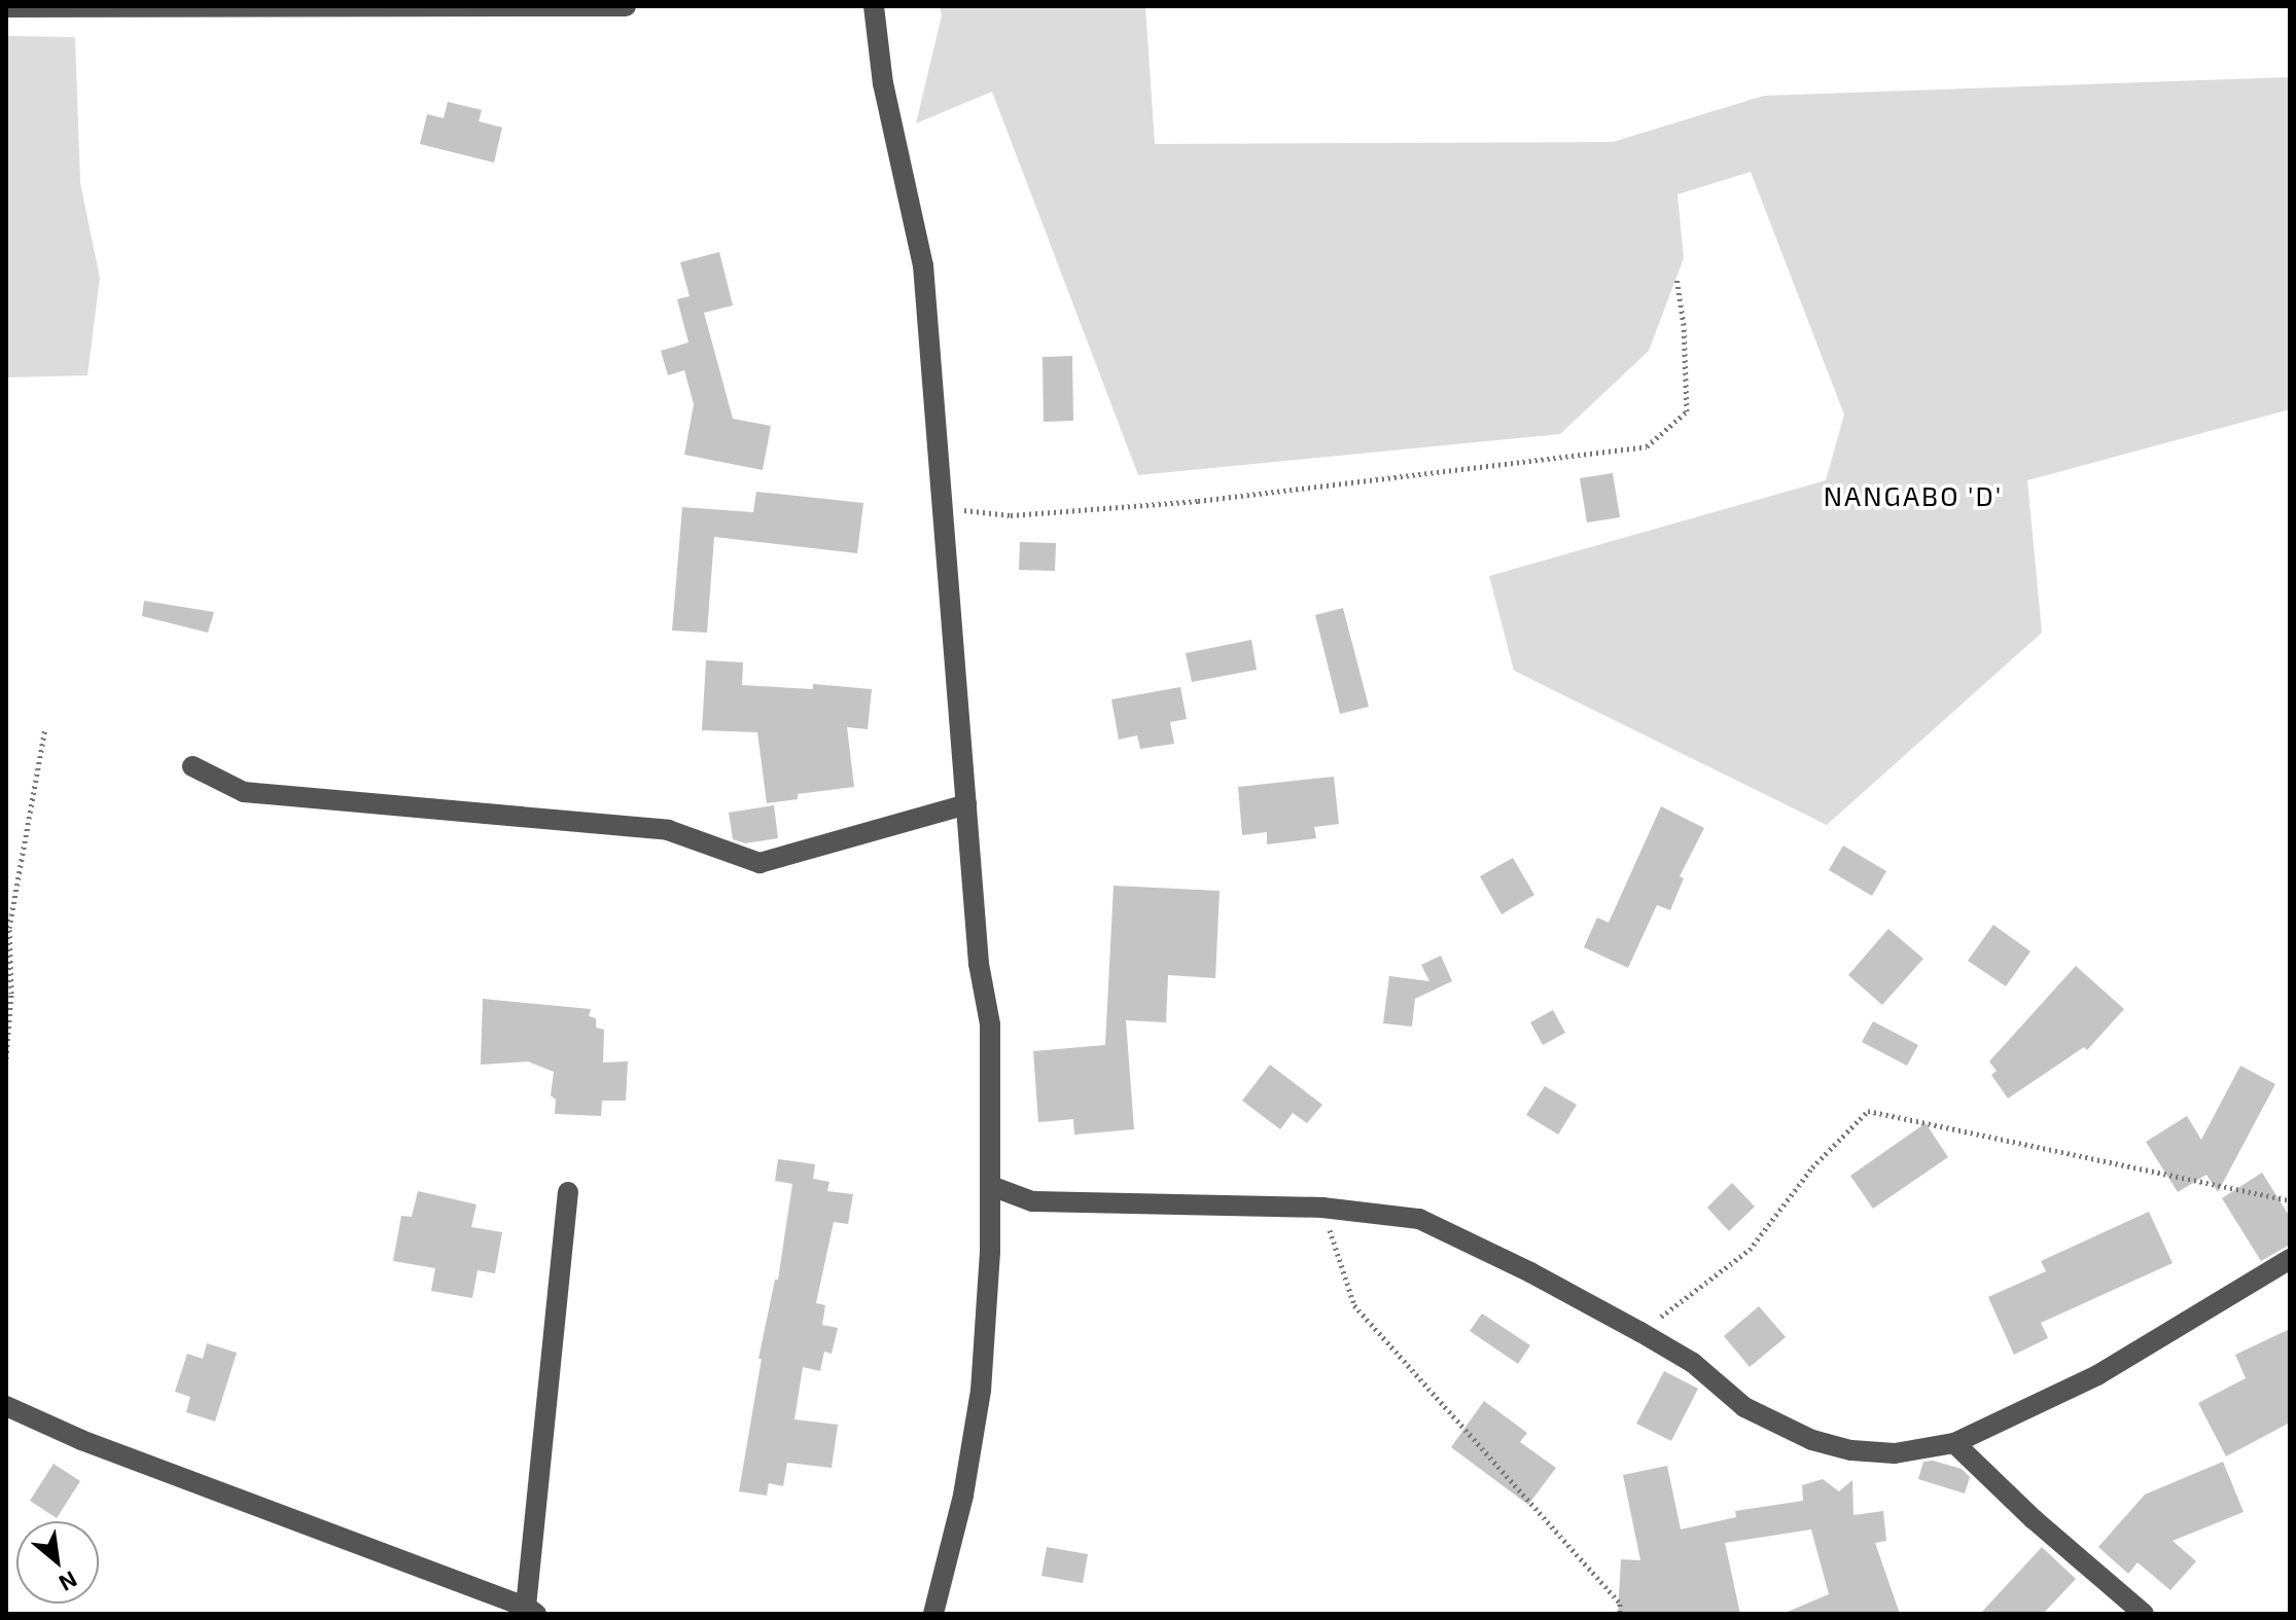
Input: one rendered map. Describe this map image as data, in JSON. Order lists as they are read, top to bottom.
{
  "districts": ["NANGABO 'D'"],
  "north": "bottom right"
}
